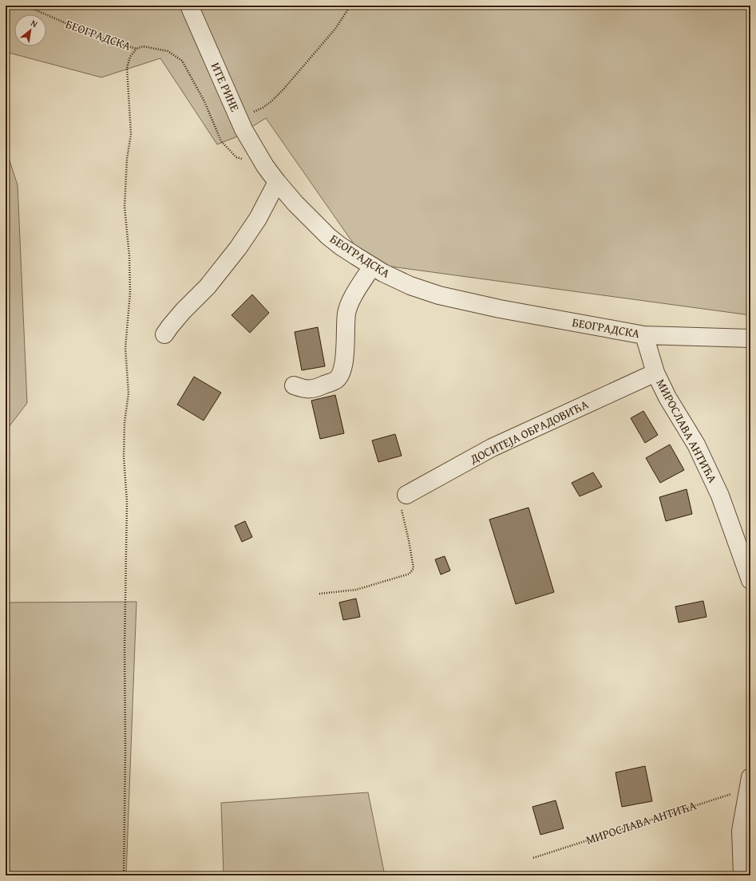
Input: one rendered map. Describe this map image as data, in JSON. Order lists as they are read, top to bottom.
{
  "streets": {
    "street": [
      "БЕОГРАДСКА",
      "ИТЕ РИНЕ",
      "МИРОСЛАВА АНТИЋА",
      "ДОСИТЕЈА ОБРАДОВИЋА"
    ]
  },
  "crossings": [
    ["БЕОГРАДСКА", "ИТЕ РИНЕ"],
    ["БЕОГРАДСКА", "МИРОСЛАВА АНТИЋА"],
    ["МИРОСЛАВА АНТИЋА", "ДОСИТЕЈА ОБРАДОВИЋА"]
  ],
  "north": "top right"
}
